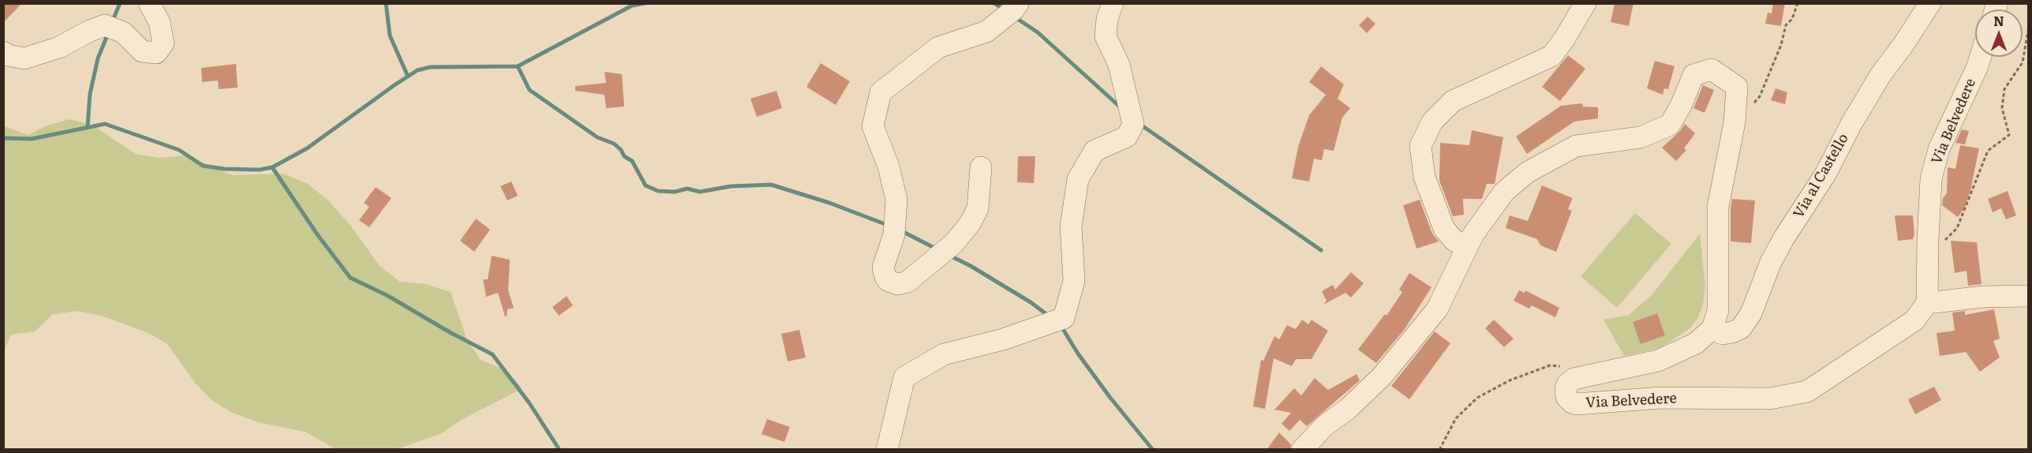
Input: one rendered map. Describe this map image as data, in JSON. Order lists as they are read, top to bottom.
{
  "streets": {
    "street": ["Via Belvedere", "Via al Castello"]
  },
  "crossings": [
    ["Via Belvedere", "Via al Castello"]
  ],
  "north": "top"
}
